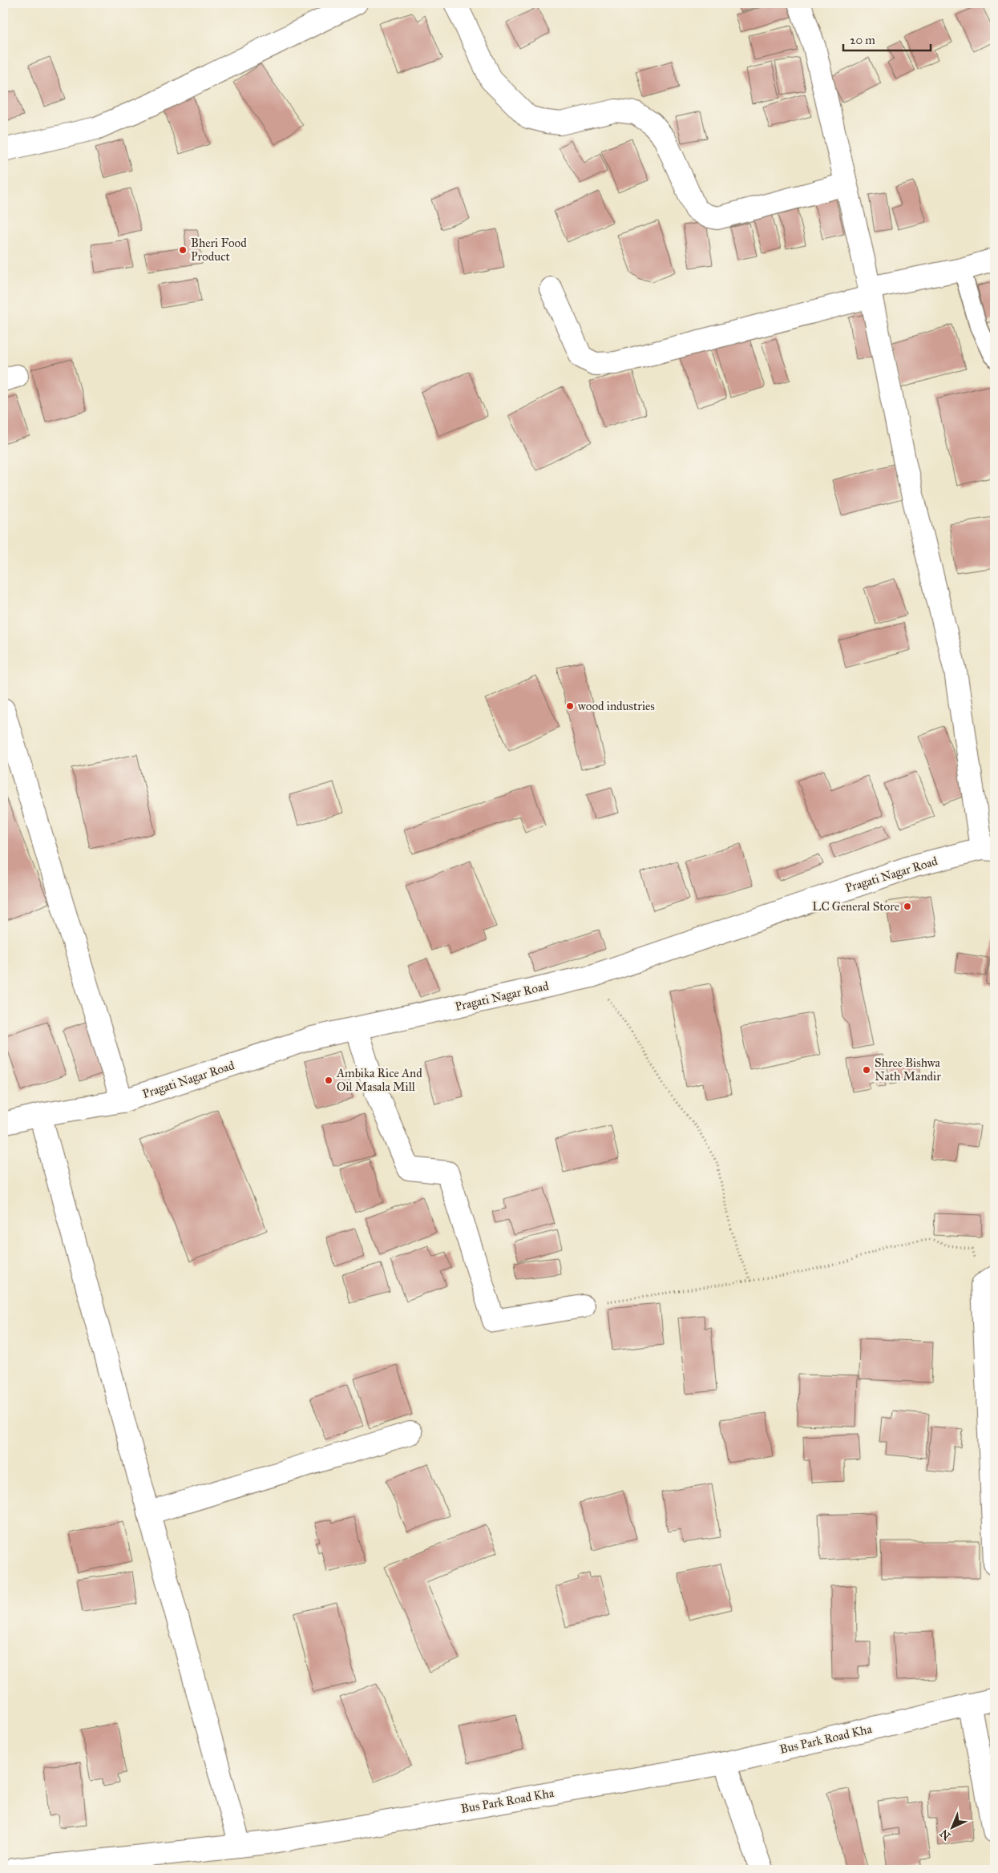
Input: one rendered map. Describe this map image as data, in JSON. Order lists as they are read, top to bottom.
{
  "streets": {
    "street": ["Pragati Nagar Road", "Bus Park Road Kha"]
  },
  "places": [
    "Bheri Food Product",
    "wood industries",
    "LC General Store",
    "Shree Bishwa Nath Mandir",
    "Ambika Rice And Oil Masala Mill"
  ],
  "scale_bar": "20 m",
  "north": "bottom left"
}
